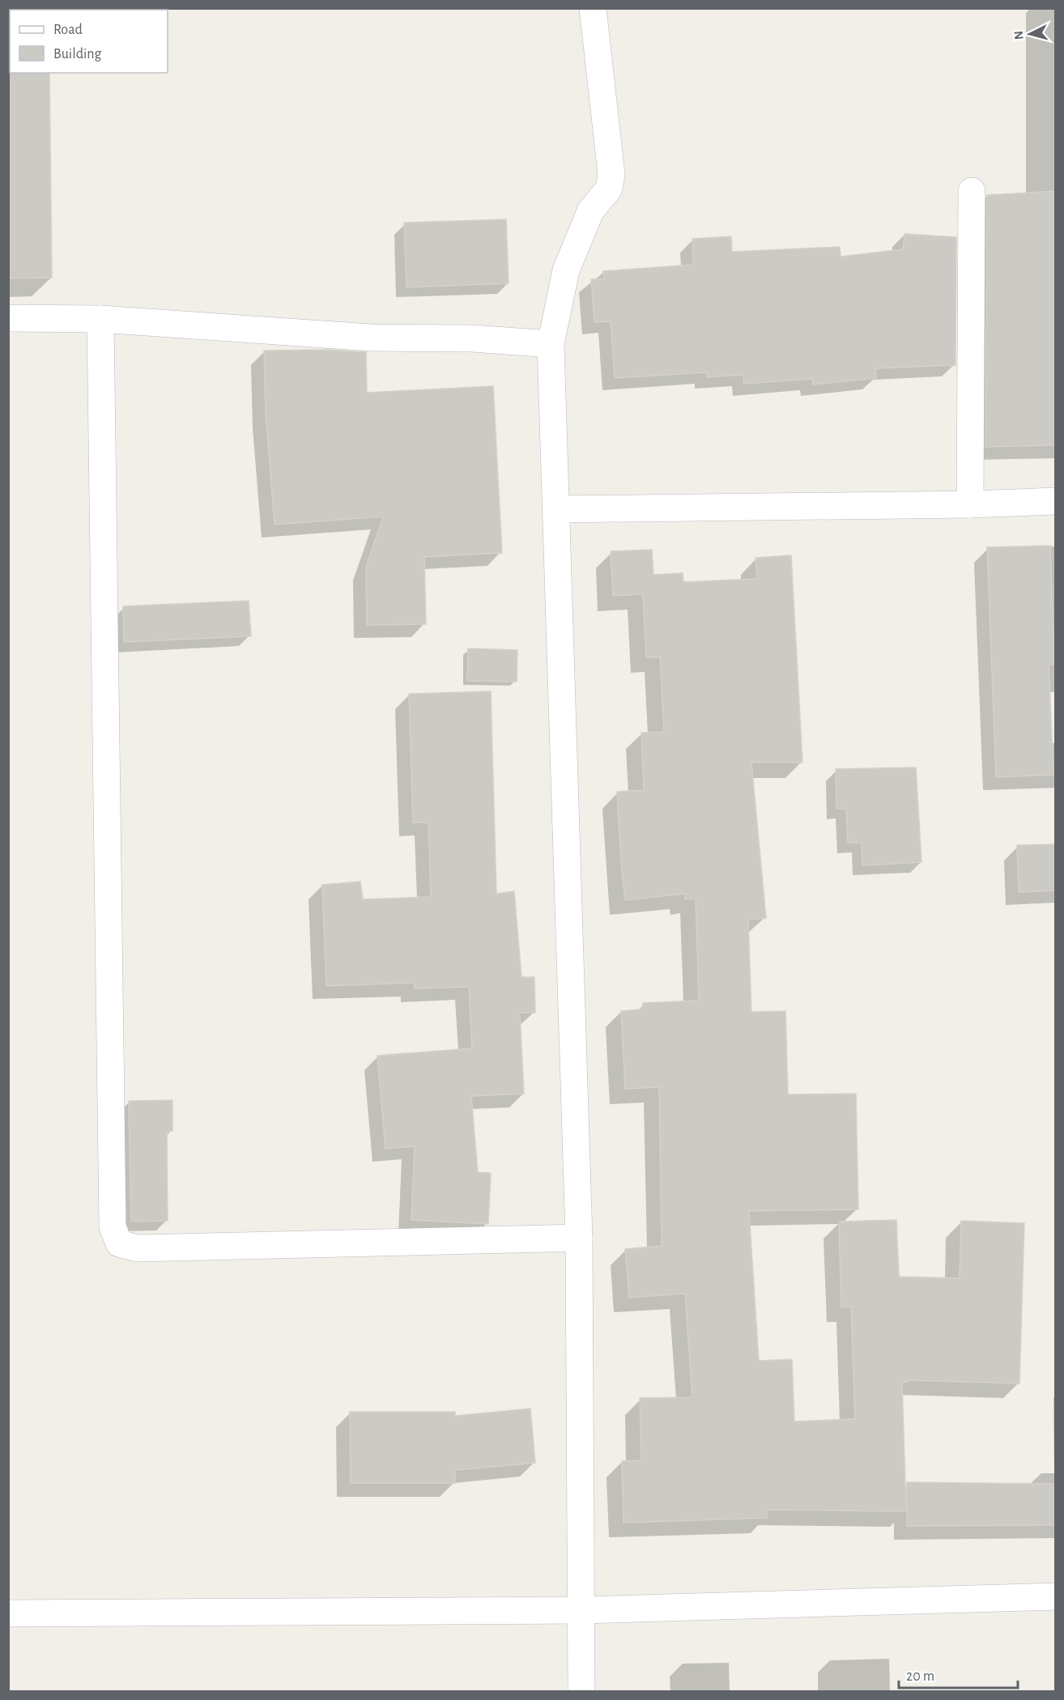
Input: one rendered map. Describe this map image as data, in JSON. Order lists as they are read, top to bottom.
{
  "legend": ["Road", "Building"],
  "scale_bar": "20 m",
  "north": "left"
}
